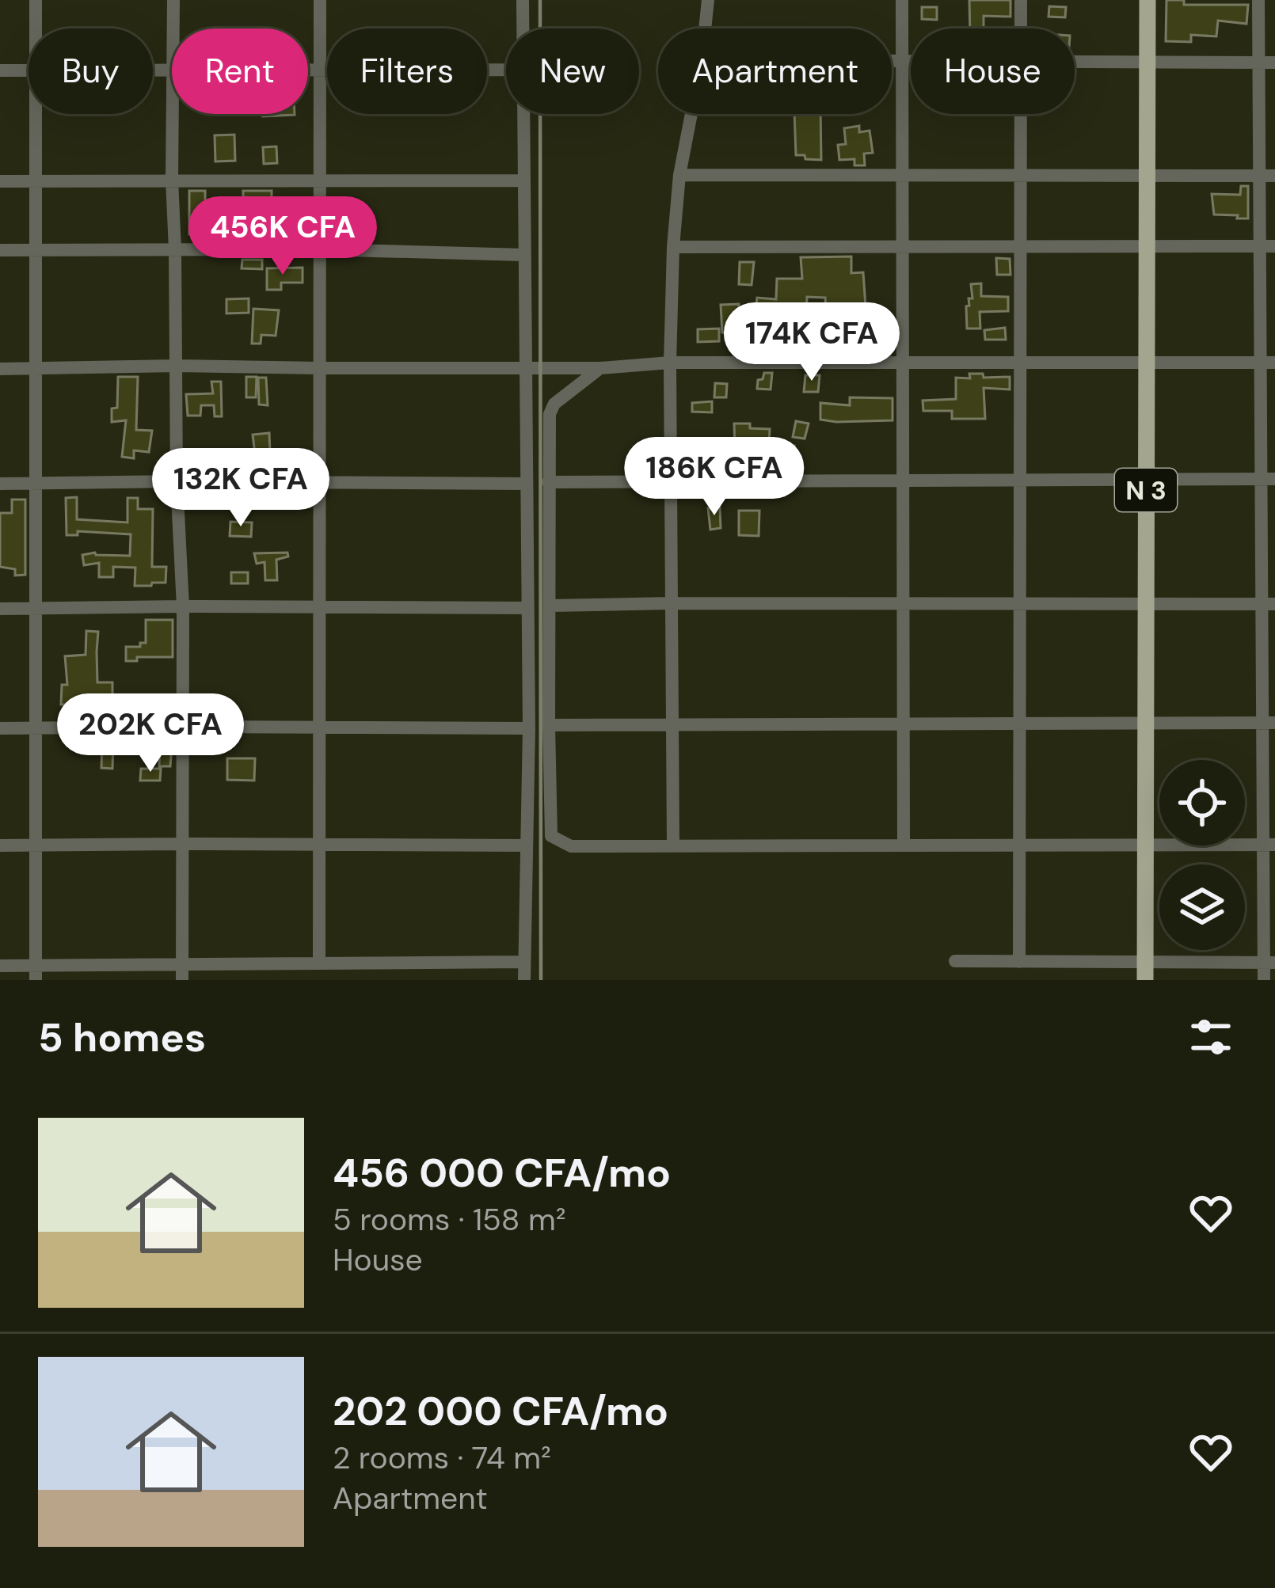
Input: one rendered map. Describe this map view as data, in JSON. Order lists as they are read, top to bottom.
{
  "streets": {
    "main road": ["N 3"]
  },
  "page": {
    "chip": [
      "Buy",
      "Rent",
      "Filters",
      "New",
      "Apartment",
      "House"
    ],
    "price": [
      "456K CFA",
      "174K CFA",
      "186K CFA",
      "132K CFA",
      "202K CFA"
    ],
    "heading": "5 homes",
    "list": [
      {
        "name": "456 000 CFA/mo",
        "note": "5 rooms · 158 m² · House"
      },
      {
        "name": "202 000 CFA/mo",
        "note": "2 rooms · 74 m² · Apartment"
      }
    ]
  }
}
